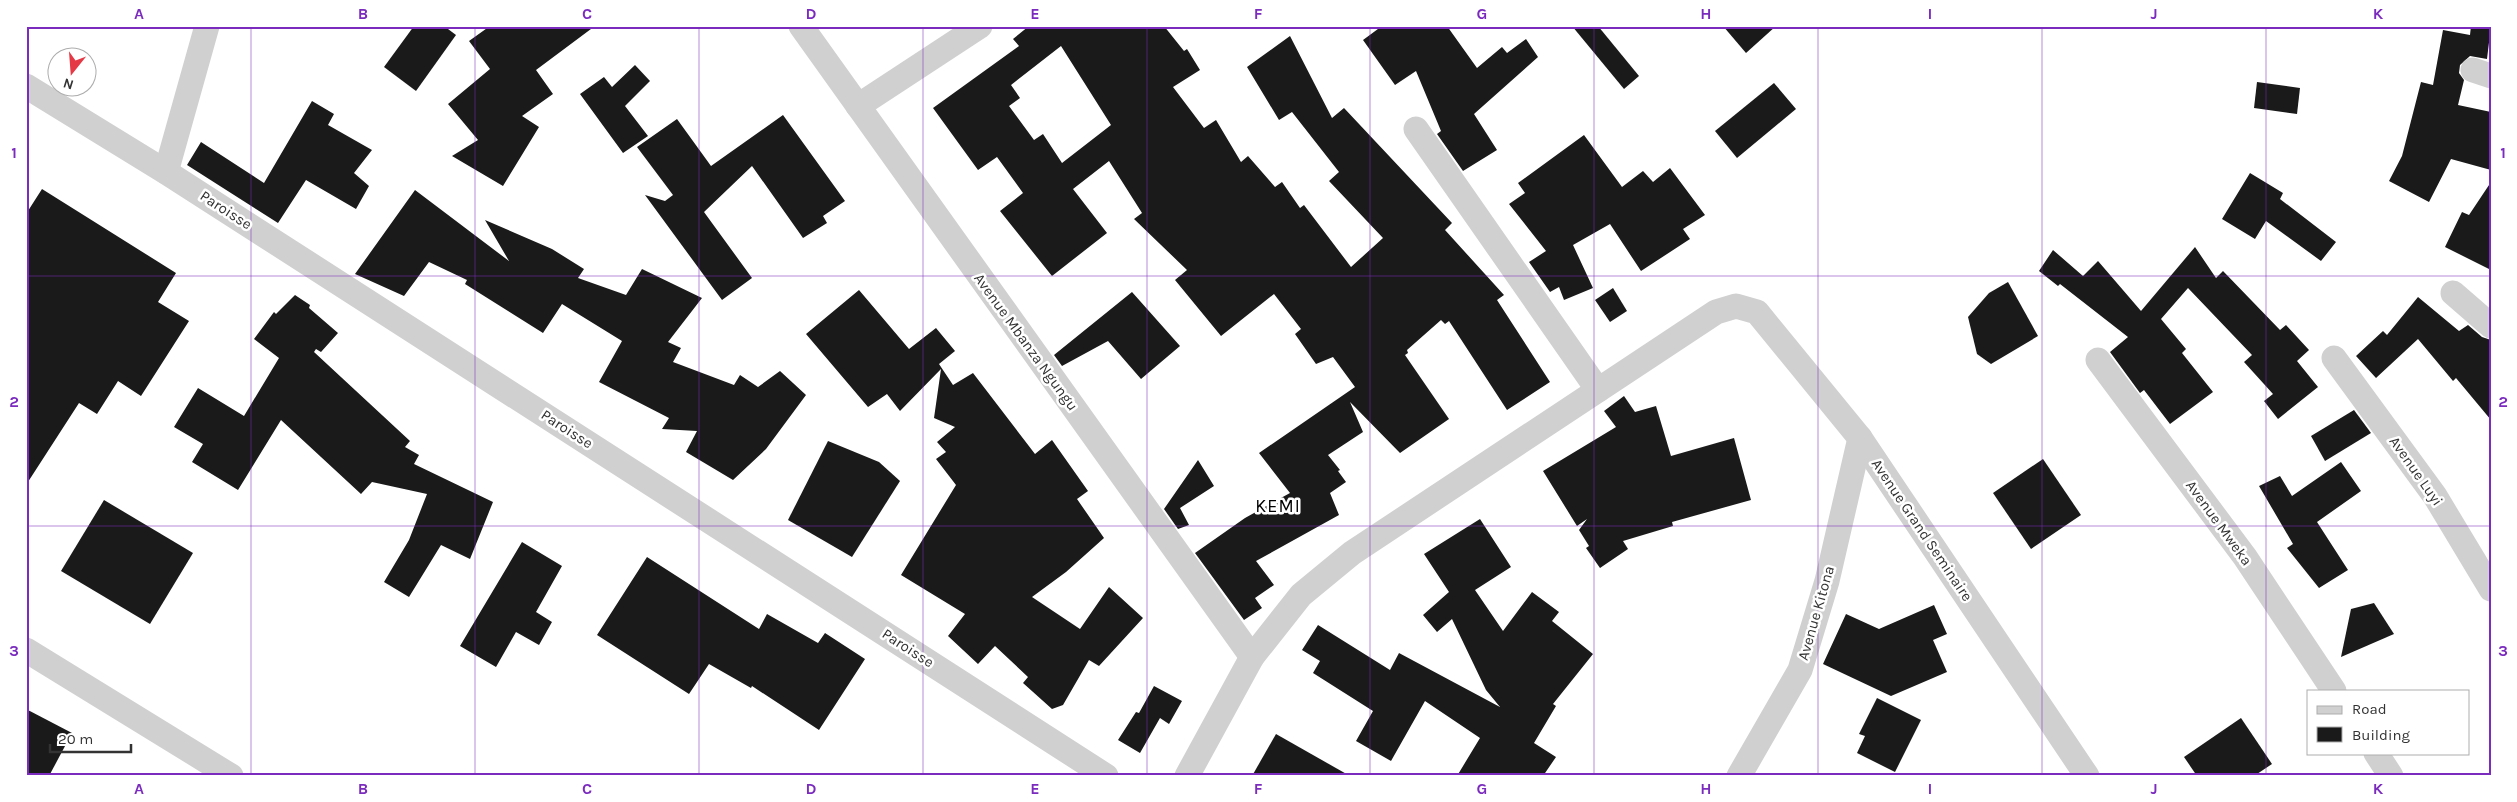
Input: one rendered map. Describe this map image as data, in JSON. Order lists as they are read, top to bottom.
{
  "streets": {
    "street": [
      "Paroisse",
      "Avenue Mbanza Ngungu",
      "Avenue Luyi",
      "Avenue Mweka",
      "Avenue Grand Seminaire",
      "Avenue Kitona"
    ]
  },
  "crossings": [
    ["Avenue Grand Seminaire", "Avenue Kitona"]
  ],
  "districts": ["KEMI"],
  "legend": ["Road", "Building"],
  "scale_bar": "20 m",
  "north": "bottom",
  "grid": {
    "columns": [
      "A",
      "B",
      "C",
      "D",
      "E",
      "F",
      "G",
      "H",
      "I",
      "J",
      "K"
    ],
    "rows": ["1", "2", "3"]
  }
}
